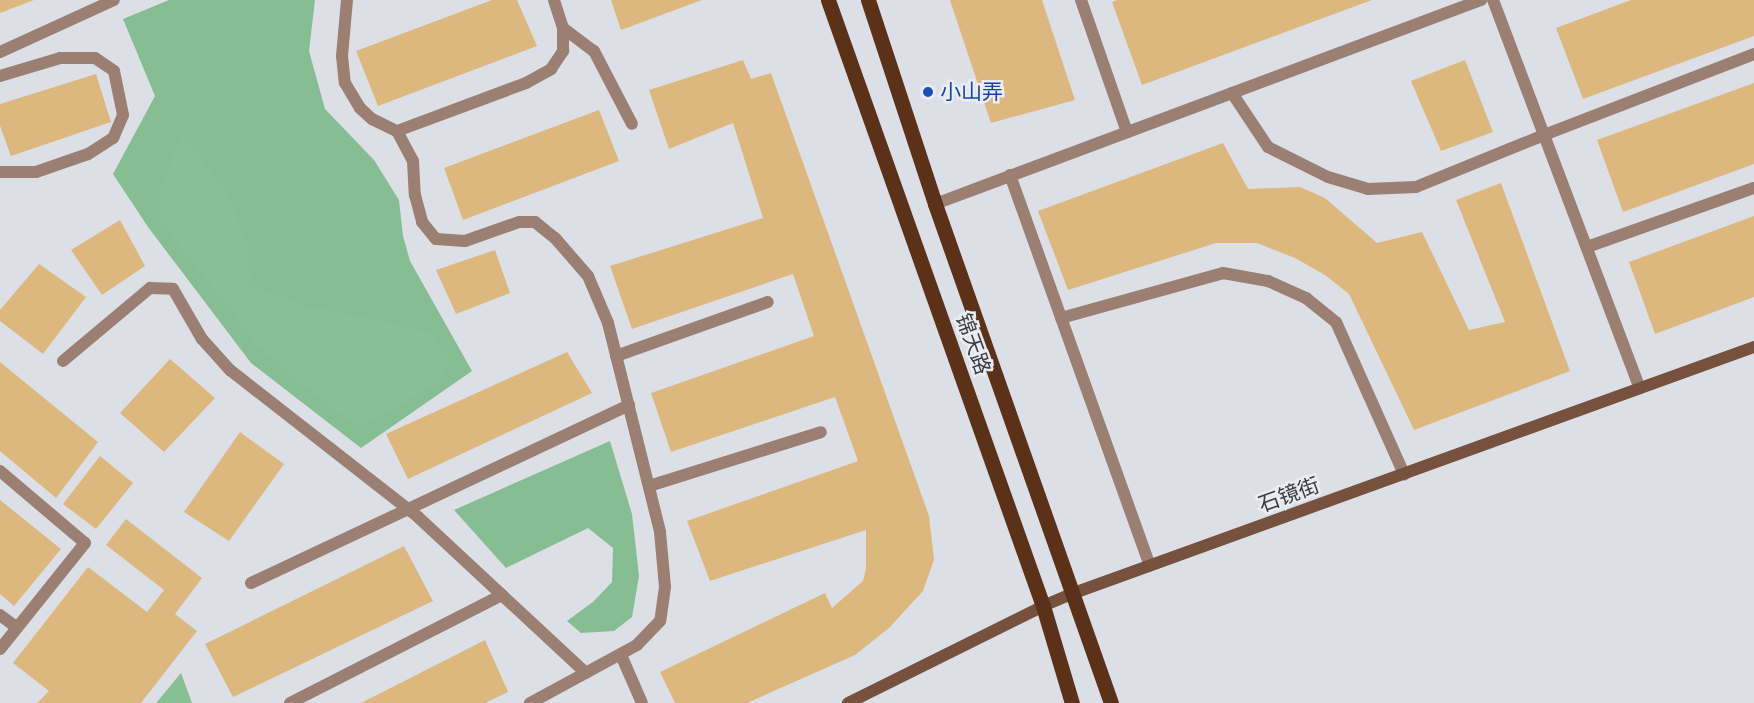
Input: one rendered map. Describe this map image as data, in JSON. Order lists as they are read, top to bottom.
{
  "streets": {
    "main road": ["锦天路"],
    "street": ["石镜街"]
  },
  "crossings": [
    ["锦天路", "石镜街"]
  ],
  "places": ["小山弄"]
}
